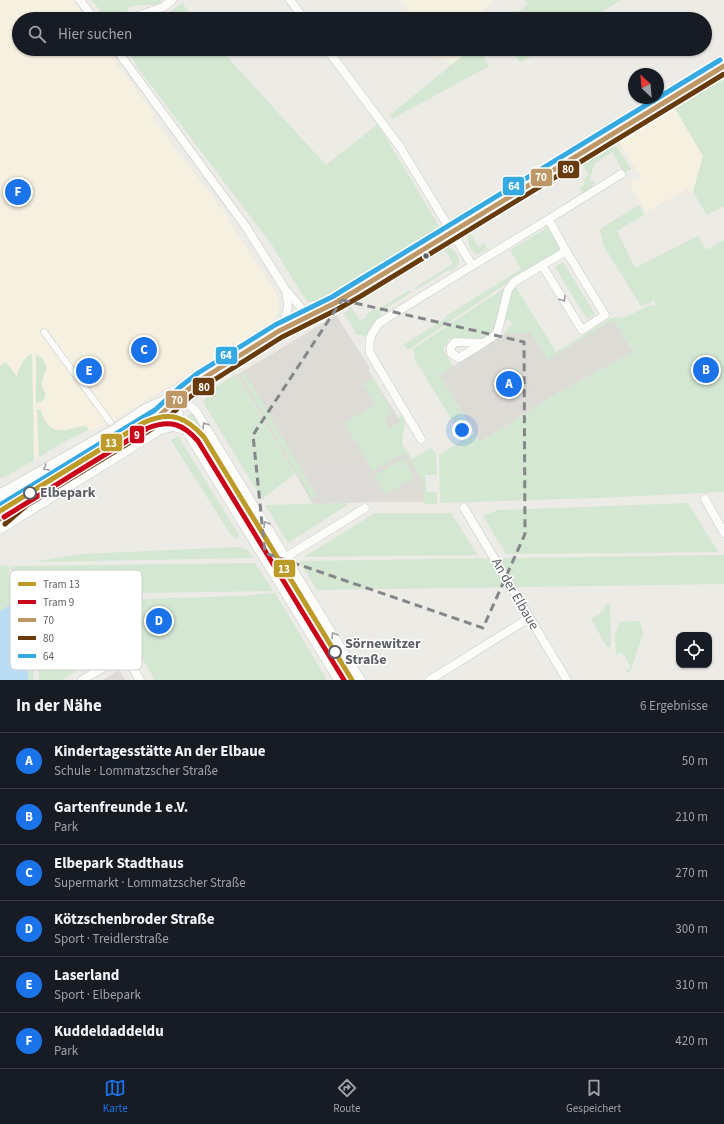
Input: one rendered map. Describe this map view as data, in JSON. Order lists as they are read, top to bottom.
{
  "streets": {
    "street": ["An der Elbaue"]
  },
  "places": ["Elbepark", "Sörnewitzer Straße"],
  "lines": [
    "transit line 64",
    "transit line 70",
    "transit line 80",
    "tram line 13",
    "tram line 9"
  ],
  "legend": [
    "Tram 13",
    "Tram 9",
    "70",
    "80",
    "64"
  ],
  "north": "top left",
  "page": {
    "search": "Hier suchen",
    "pins": [
      "F",
      "C",
      "B",
      "E",
      "A",
      "D"
    ],
    "heading": ["In der Nähe", "6 Ergebnisse"],
    "list": [
      {
        "mark": "A",
        "name": "Kindertagesstätte An der Elbaue",
        "note": "Schule · Lommatzscher Straße",
        "value": "50 m"
      },
      {
        "mark": "B",
        "name": "Gartenfreunde 1 e.V.",
        "note": "Park",
        "value": "210 m"
      },
      {
        "mark": "C",
        "name": "Elbepark Stadthaus",
        "note": "Supermarkt · Lommatzscher Straße",
        "value": "270 m"
      },
      {
        "mark": "D",
        "name": "Kötzschenbroder Straße",
        "note": "Sport · Treidlerstraße",
        "value": "300 m"
      },
      {
        "mark": "E",
        "name": "Laserland",
        "note": "Sport · Elbepark",
        "value": "310 m"
      },
      {
        "mark": "F",
        "name": "Kuddeldaddeldu",
        "note": "Park",
        "value": "420 m"
      }
    ],
    "nav": ["Karte", "Route", "Gespeichert"]
  }
}
